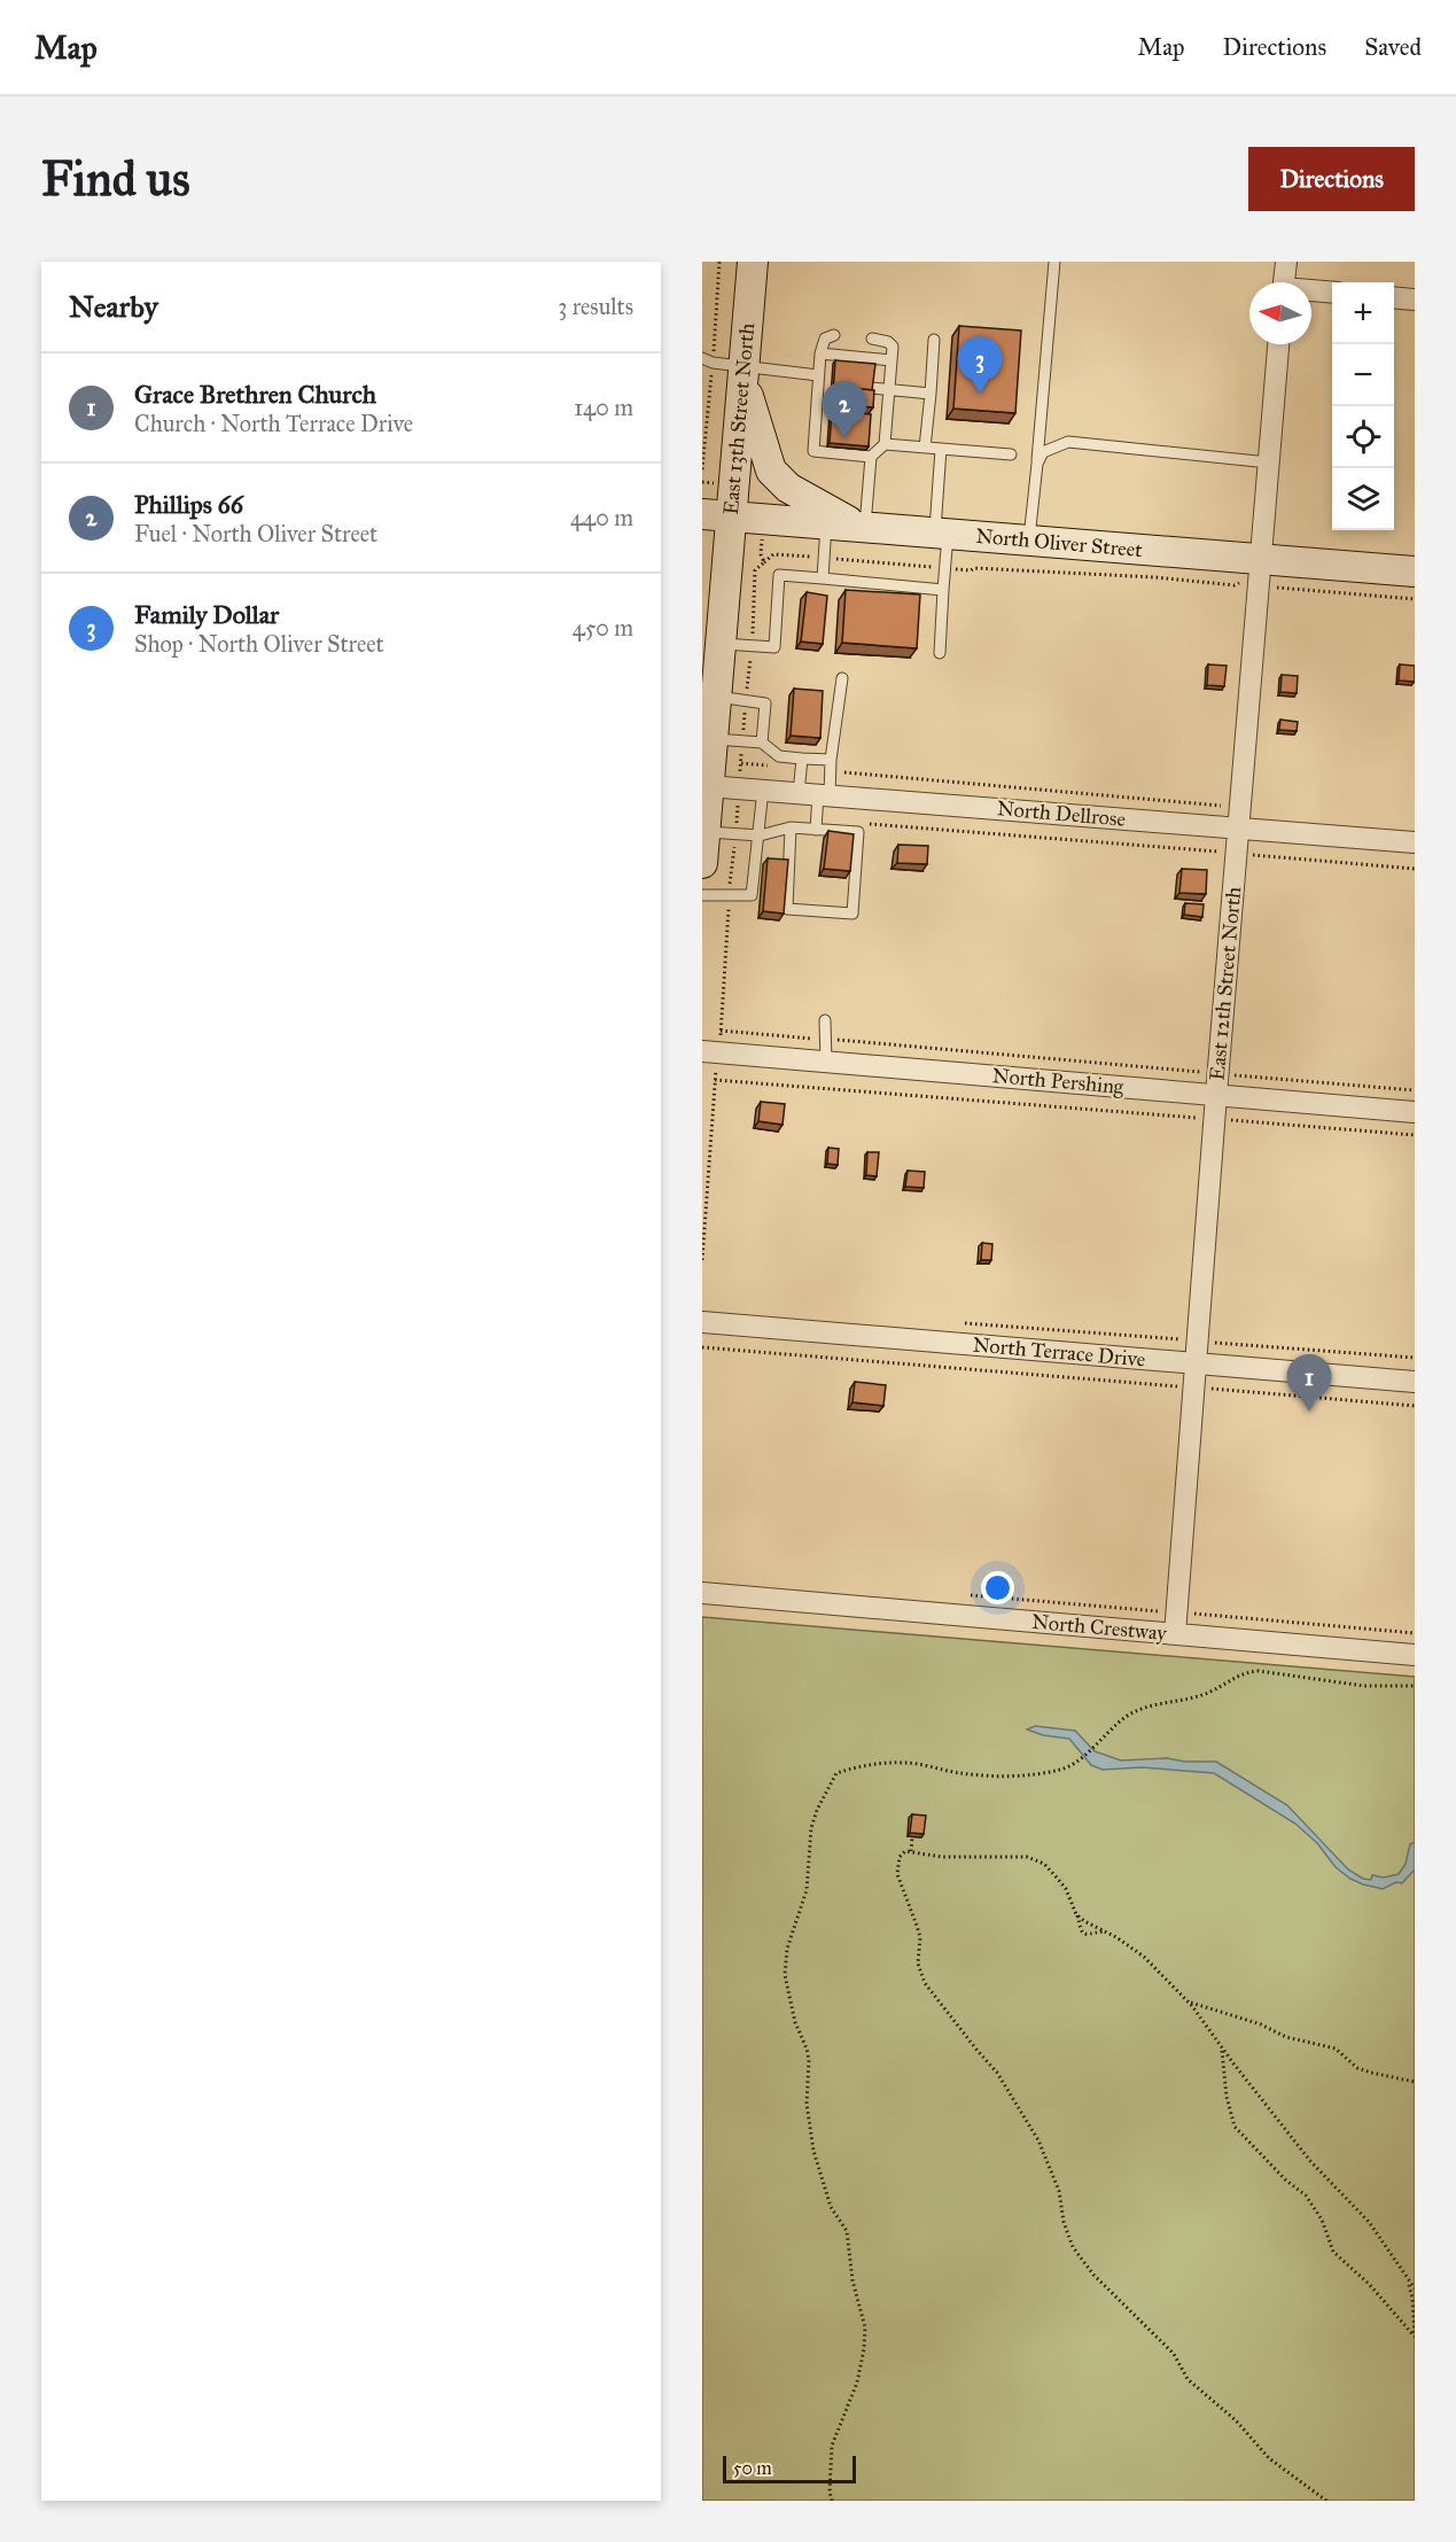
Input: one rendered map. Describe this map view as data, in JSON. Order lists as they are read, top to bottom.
{
  "streets": {
    "main road": ["East 13th Street North", "North Oliver Street"],
    "street": [
      "North Dellrose",
      "East 12th Street North",
      "North Pershing",
      "North Terrace Drive",
      "North Crestway"
    ]
  },
  "crossings": [
    ["East 13th Street North", "North Oliver Street"],
    ["East 13th Street North", "North Dellrose"],
    ["North Oliver Street", "East 12th Street North"],
    ["North Dellrose", "East 12th Street North"],
    ["East 12th Street North", "North Pershing"],
    ["East 12th Street North", "North Terrace Drive"],
    ["East 12th Street North", "North Crestway"]
  ],
  "scale_bar": "50 m",
  "north": "left",
  "page": {
    "header": "Map",
    "nav": ["Map", "Directions", "Saved"],
    "buttons": "Directions",
    "title": "Find us",
    "heading": ["Nearby", "3 results"],
    "map_buttons": ["+", "−"],
    "pins": ["3", "2", "1"],
    "list": [
      {
        "mark": "1",
        "name": "Grace Brethren Church",
        "note": "Church · North Terrace Drive",
        "value": "140 m"
      },
      {
        "mark": "2",
        "name": "Phillips 66",
        "note": "Fuel · North Oliver Street",
        "value": "440 m"
      },
      {
        "mark": "3",
        "name": "Family Dollar",
        "note": "Shop · North Oliver Street",
        "value": "450 m"
      }
    ],
    "scale": "50 m"
  }
}
